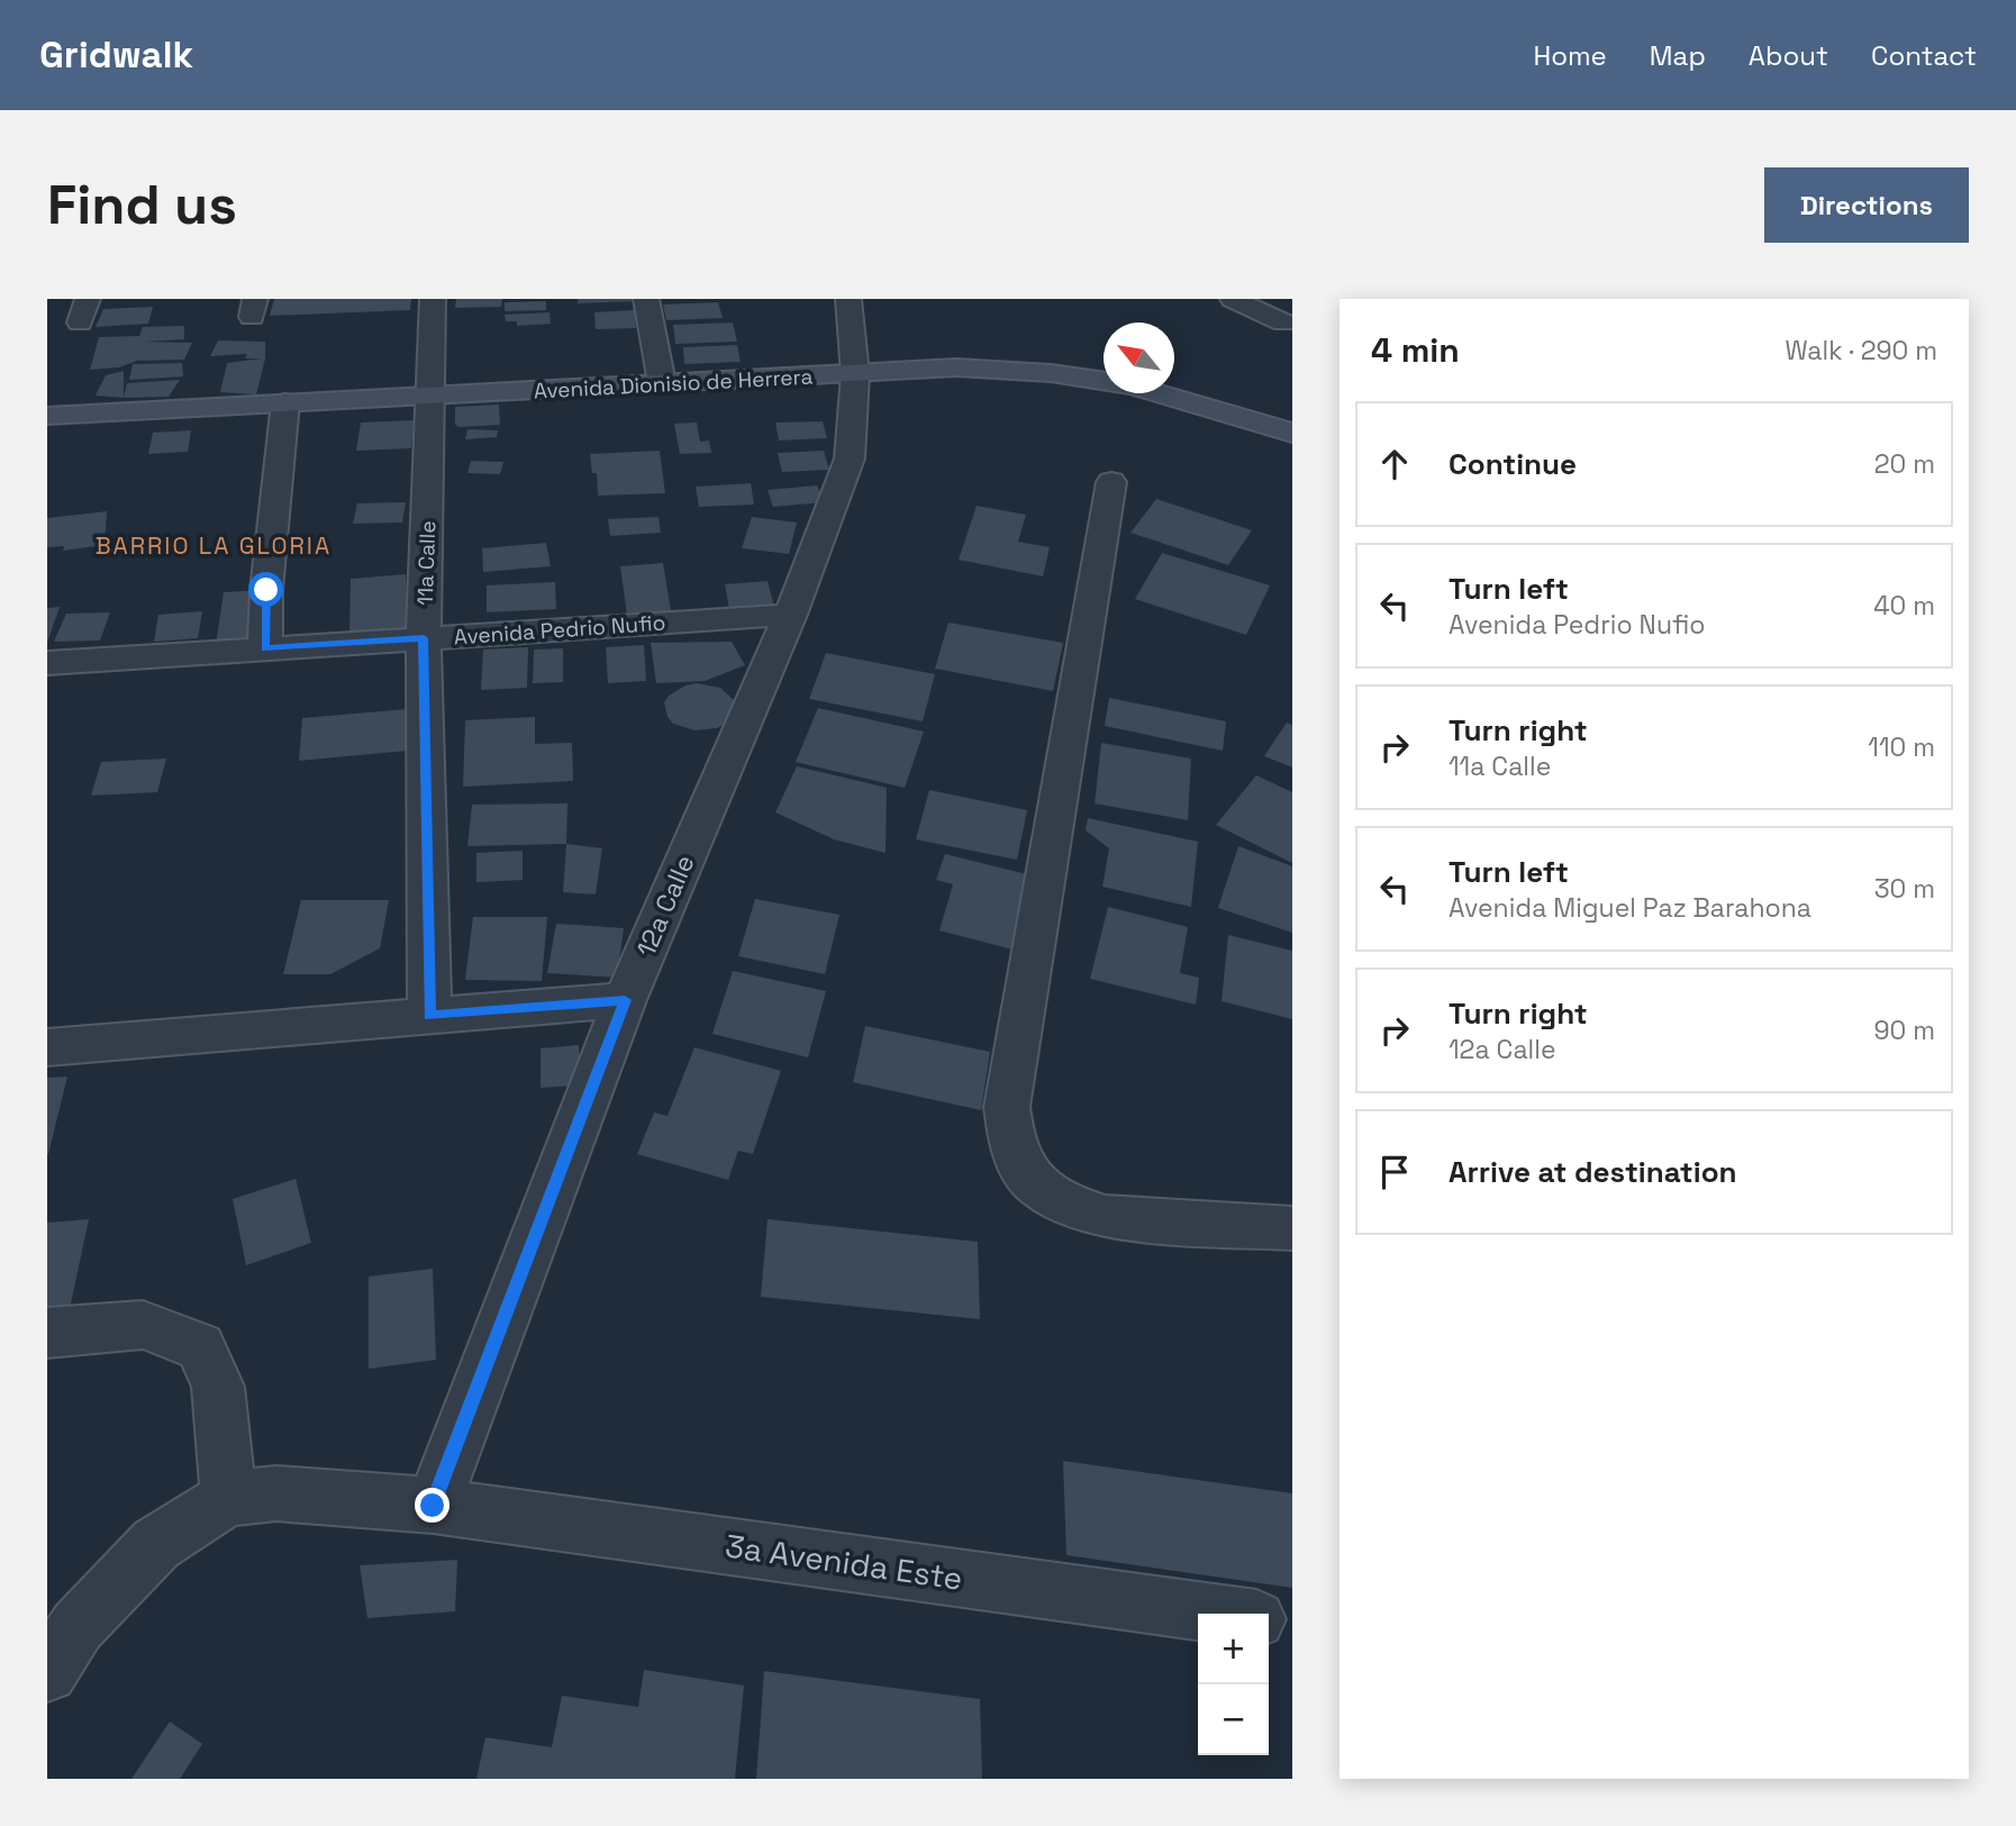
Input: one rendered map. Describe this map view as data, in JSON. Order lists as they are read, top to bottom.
{
  "streets": {
    "street": [
      "Avenida Dionisio de Herrera",
      "11a Calle",
      "Avenida Pedrio Nufio",
      "12a Calle",
      "3a Avenida Este"
    ]
  },
  "crossings": [
    ["Avenida Dionisio de Herrera", "11a Calle"],
    ["Avenida Dionisio de Herrera", "12a Calle"],
    ["11a Calle", "Avenida Pedrio Nufio"],
    ["Avenida Pedrio Nufio", "12a Calle"],
    ["12a Calle", "3a Avenida Este"]
  ],
  "districts": ["BARRIO LA GLORIA"],
  "north": "top left",
  "page": {
    "header": "Gridwalk",
    "nav": [
      "Home",
      "Map",
      "About",
      "Contact"
    ],
    "buttons": "Directions",
    "title": "Find us",
    "heading": ["4 min", "Walk · 290 m"],
    "list": [
      ["Continue", "20 m"],
      ["Turn left", "Avenida Pedrio Nufio", "40 m"],
      ["Turn right", "11a Calle", "110 m"],
      ["Turn left", "Avenida Miguel Paz Barahona", "30 m"],
      ["Turn right", "12a Calle", "90 m"],
      "Arrive at destination"
    ],
    "map_buttons": ["+", "−"]
  }
}
